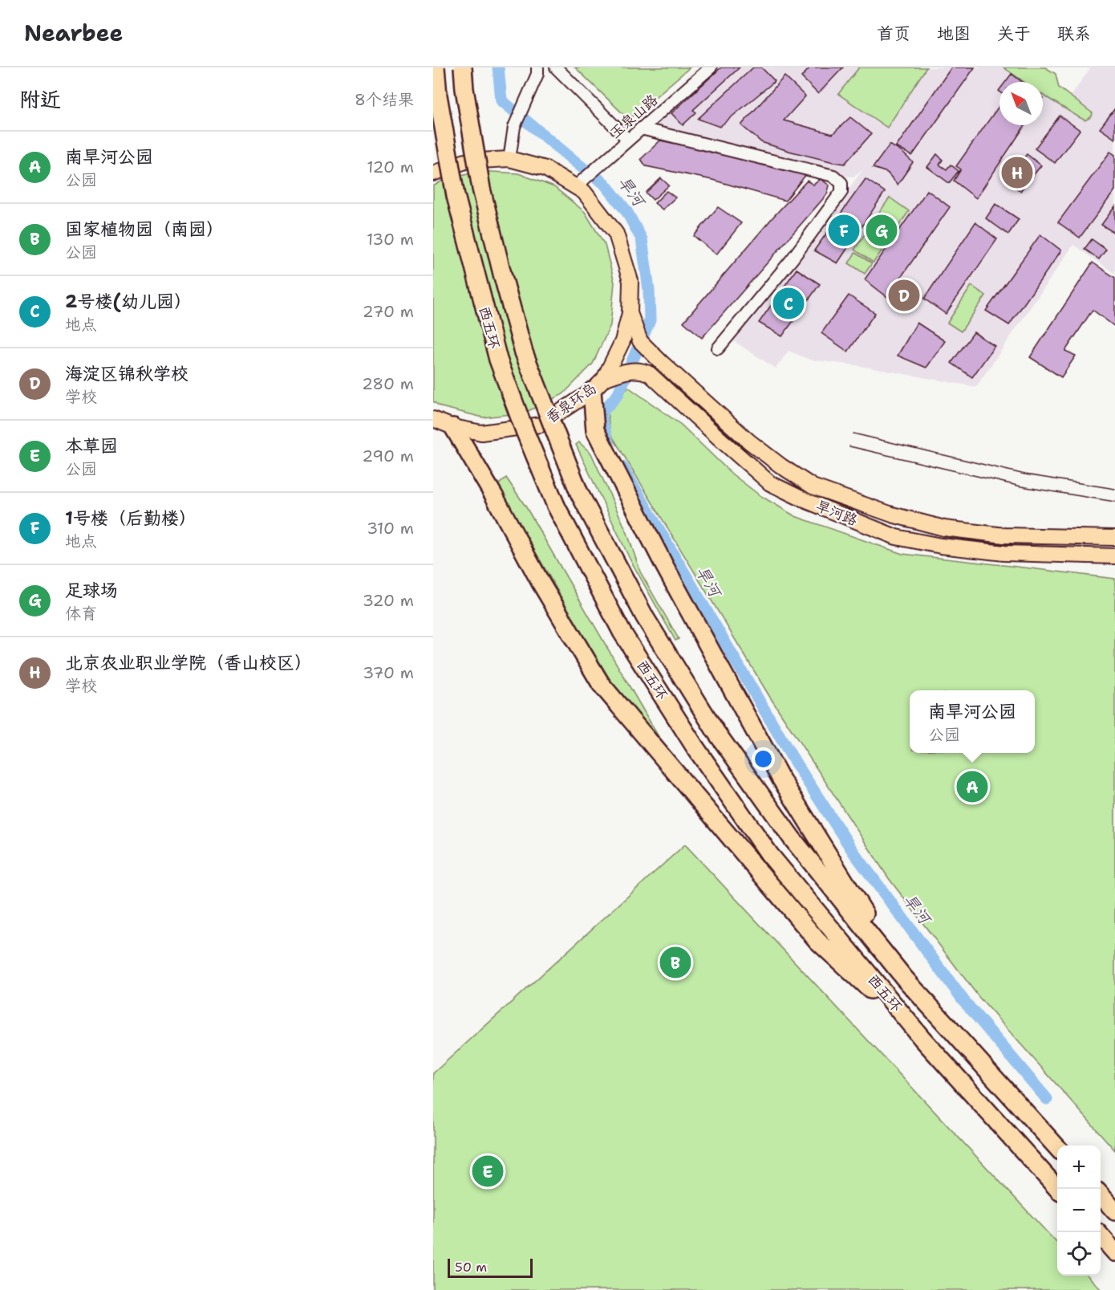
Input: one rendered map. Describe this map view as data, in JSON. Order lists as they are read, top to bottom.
{
  "streets": {
    "highway": ["西五环"],
    "main road": ["香泉环岛", "旱河路"],
    "street": ["玉泉山路"]
  },
  "crossings": [
    ["玉泉山路", "香泉环岛"],
    ["香泉环岛", "旱河路"]
  ],
  "water": ["旱河"],
  "scale_bar": "50 m",
  "north": "top left",
  "page": {
    "header": "Nearbee",
    "nav": [
      "首页",
      "地图",
      "关于",
      "联系"
    ],
    "heading": ["附近", "8个结果"],
    "list": [
      {
        "mark": "A",
        "name": "南旱河公园",
        "note": "公园",
        "value": "120 m"
      },
      {
        "mark": "B",
        "name": "国家植物园（南园）",
        "note": "公园",
        "value": "130 m"
      },
      {
        "mark": "C",
        "name": "2号楼(幼儿园）",
        "note": "地点",
        "value": "270 m"
      },
      {
        "mark": "D",
        "name": "海淀区锦秋学校",
        "note": "学校",
        "value": "280 m"
      },
      {
        "mark": "E",
        "name": "本草园",
        "note": "公园",
        "value": "290 m"
      },
      {
        "mark": "F",
        "name": "1号楼（后勤楼）",
        "note": "地点",
        "value": "310 m"
      },
      {
        "mark": "G",
        "name": "足球场",
        "note": "体育",
        "value": "320 m"
      },
      {
        "mark": "H",
        "name": "北京农业职业学院（香山校区）",
        "note": "学校",
        "value": "370 m"
      }
    ],
    "pins": [
      "H",
      "F",
      "G",
      "D",
      "C",
      "A",
      "B",
      "E"
    ],
    "popup": ["南旱河公园", "公园"],
    "map_buttons": ["+", "−"],
    "scale": "50 m"
  }
}
